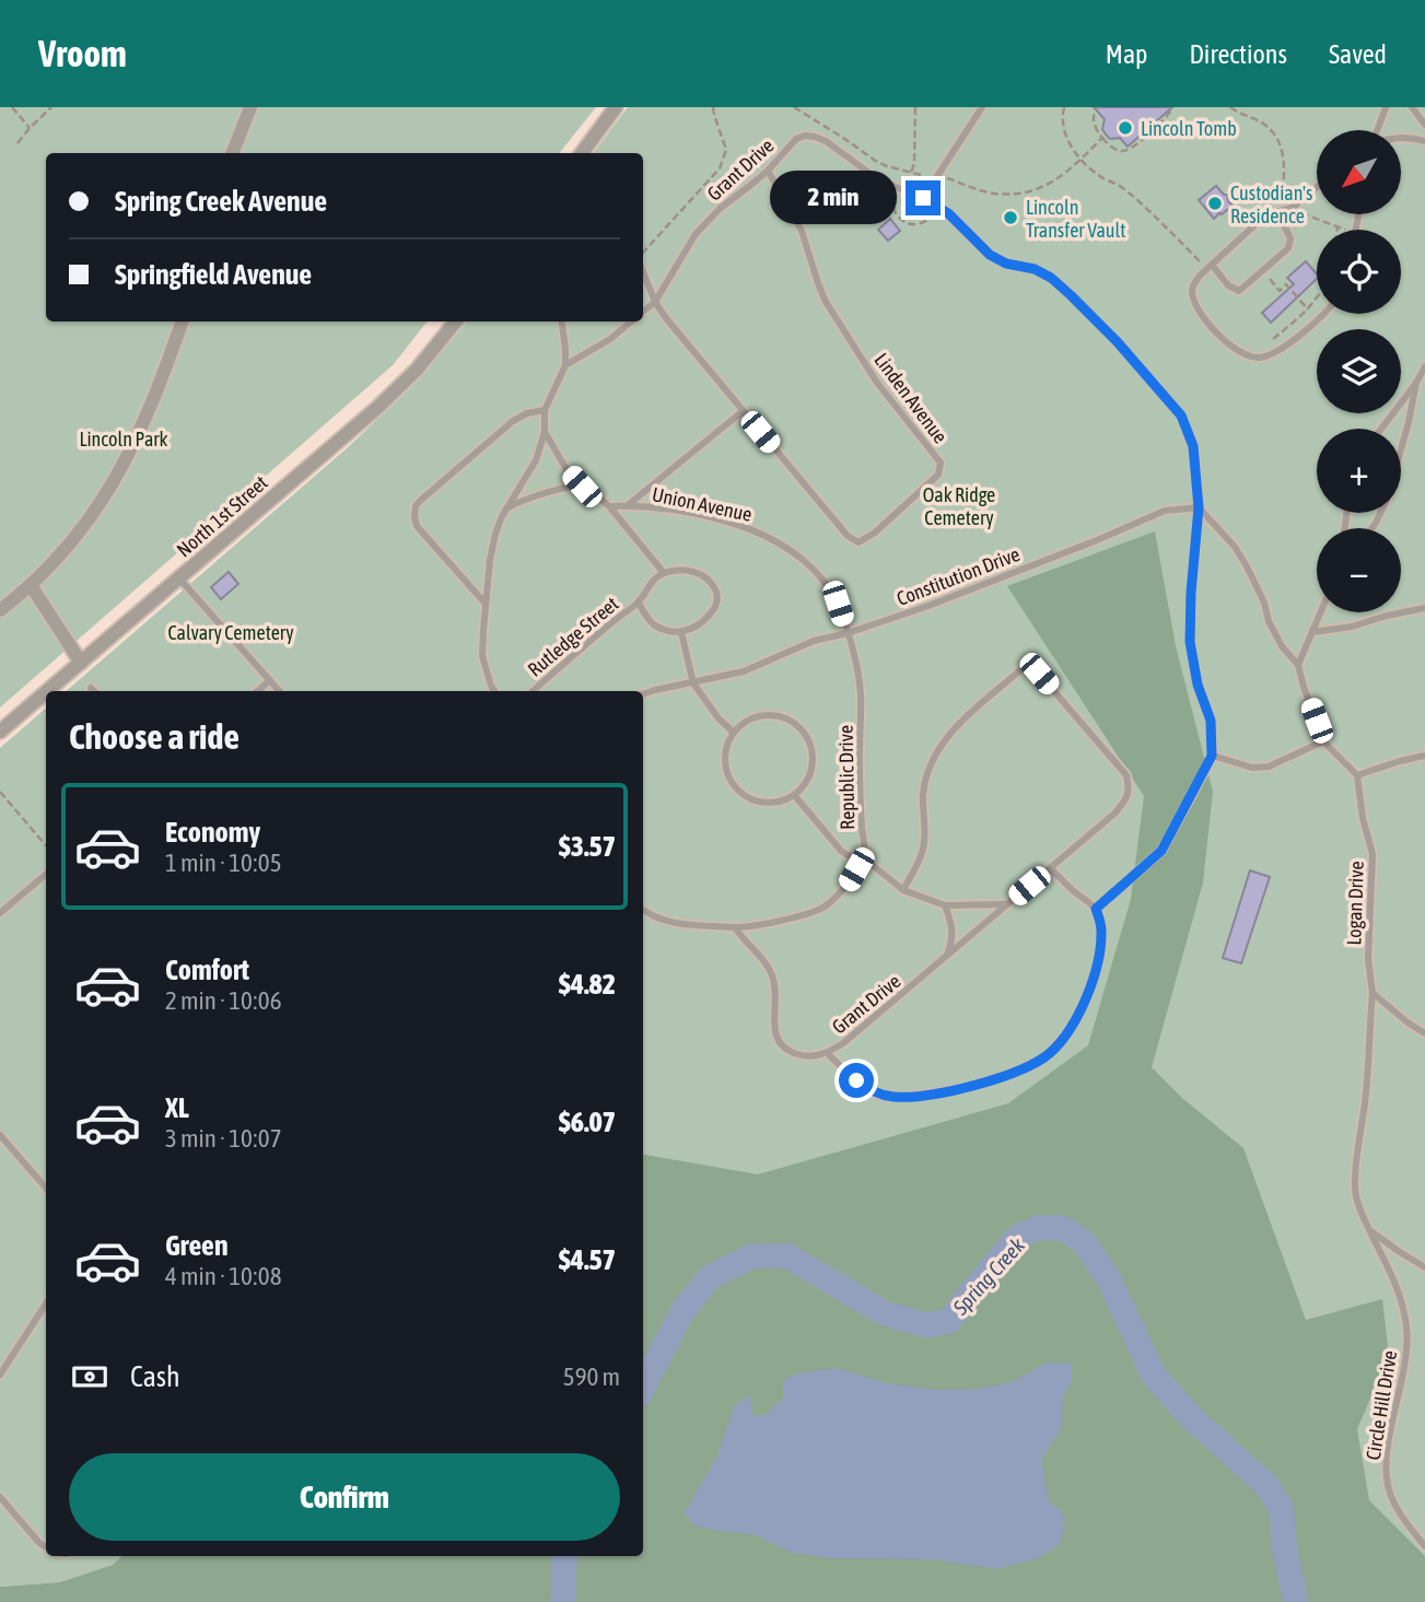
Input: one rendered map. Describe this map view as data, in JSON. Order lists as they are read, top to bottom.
{
  "streets": {
    "street": ["North 1st Street"],
    "lane": [
      "Grant Drive",
      "Linden Avenue",
      "Union Avenue",
      "Constitution Drive",
      "Rutledge Street",
      "Republic Drive",
      "Logan Drive",
      "Circle Hill Drive"
    ]
  },
  "crossings": [
    ["Grant Drive", "Linden Avenue"],
    ["Grant Drive", "Constitution Drive"],
    ["Union Avenue", "Constitution Drive"],
    ["Union Avenue", "Republic Drive"],
    ["Constitution Drive", "Republic Drive"],
    ["Logan Drive", "Circle Hill Drive"]
  ],
  "water": ["Spring Creek"],
  "parks": ["Lincoln Park", "Oak Ridge Cemetery", "Calvary Cemetery"],
  "places": ["Lincoln Tomb", "Custodian's Residence", "Lincoln Transfer Vault"],
  "north": "bottom left",
  "page": {
    "header": "Vroom",
    "nav": ["Map", "Directions", "Saved"],
    "map_buttons": ["+", "−"],
    "banner": ["Spring Creek Avenue", "Springfield Avenue"],
    "bubble": "2 min",
    "heading": "Choose a ride",
    "list": [
      {
        "name": "Economy",
        "note": "1 min · 10:05",
        "value": "$3.57"
      },
      {
        "name": "Comfort",
        "note": "2 min · 10:06",
        "value": "$4.82"
      },
      {
        "name": "XL",
        "note": "3 min · 10:07",
        "value": "$6.07"
      },
      {
        "name": "Green",
        "note": "4 min · 10:08",
        "value": "$4.57"
      }
    ],
    "pay": ["Cash", "590 m"],
    "buttons": "Confirm"
  }
}
